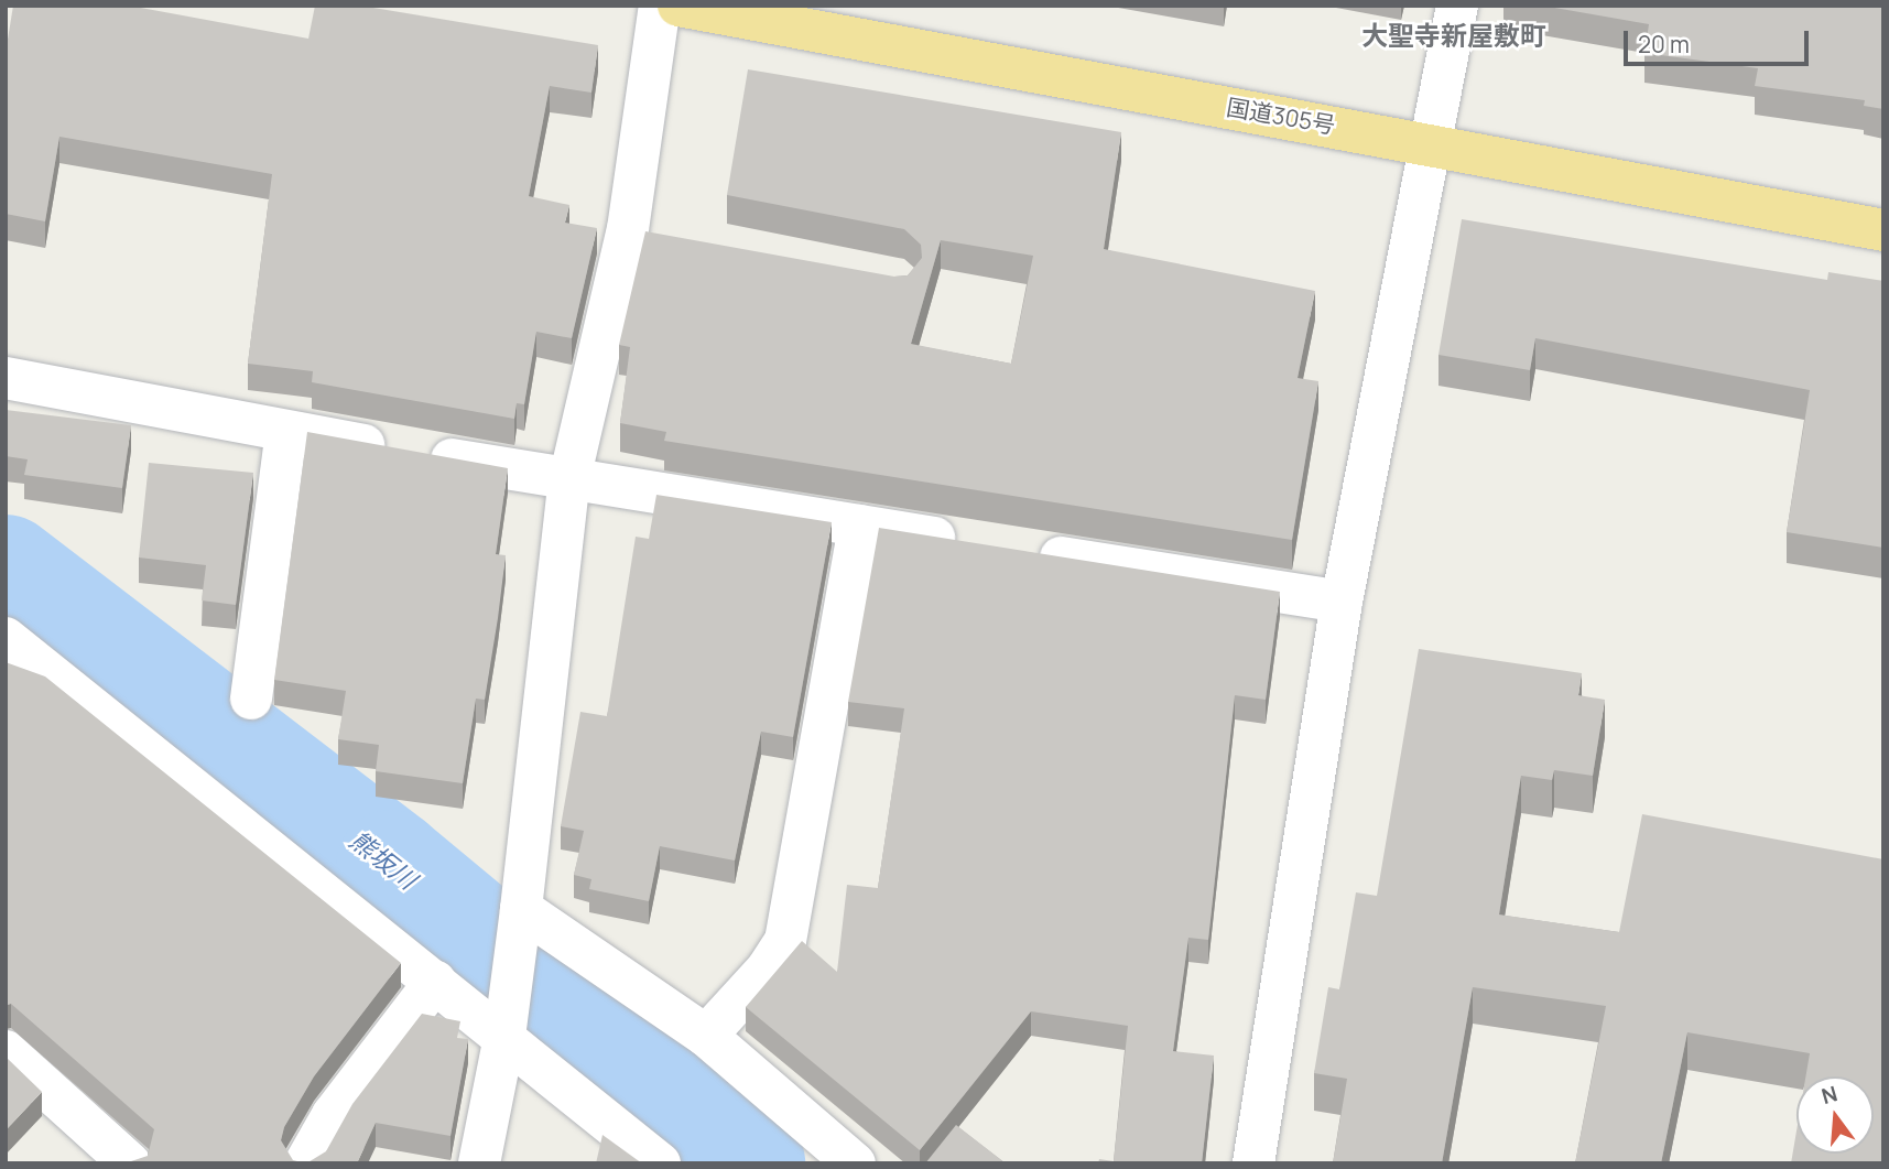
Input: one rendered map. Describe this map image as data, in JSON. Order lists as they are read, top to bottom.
{
  "streets": {
    "highway": ["国道305号"]
  },
  "districts": ["大聖寺新屋敷町"],
  "water": ["熊坂川"],
  "scale_bar": "20 m",
  "north": "top"
}
